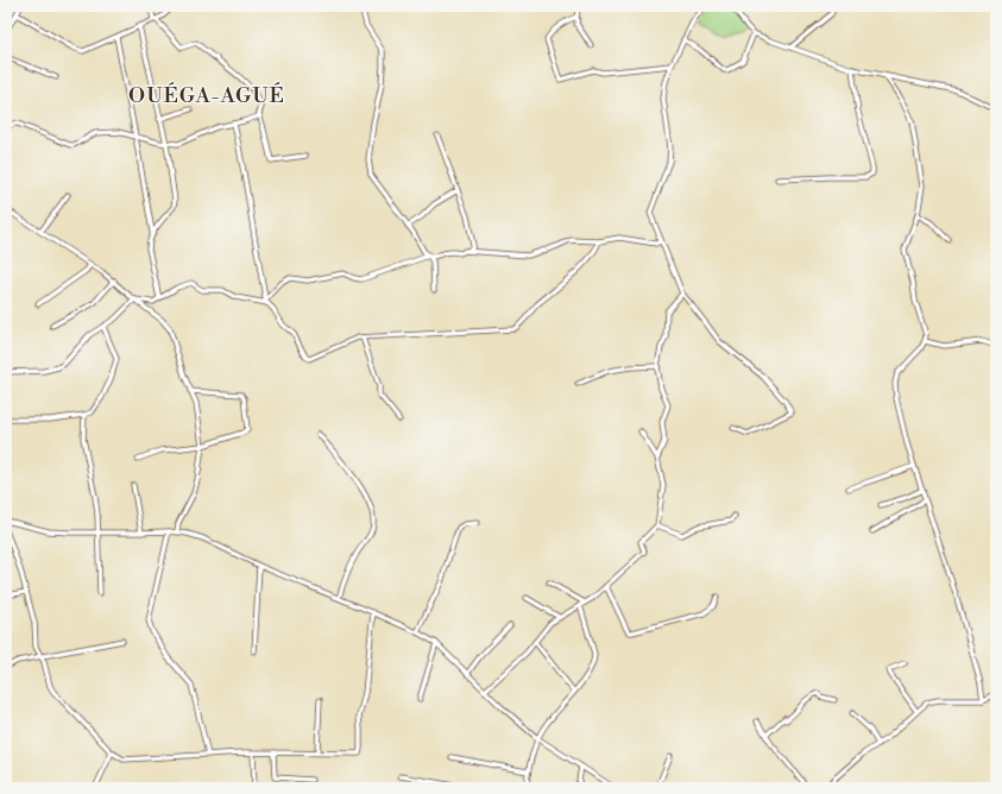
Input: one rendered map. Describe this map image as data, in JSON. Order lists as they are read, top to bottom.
{
  "districts": ["OUÉGA-AGUÉ"]
}
